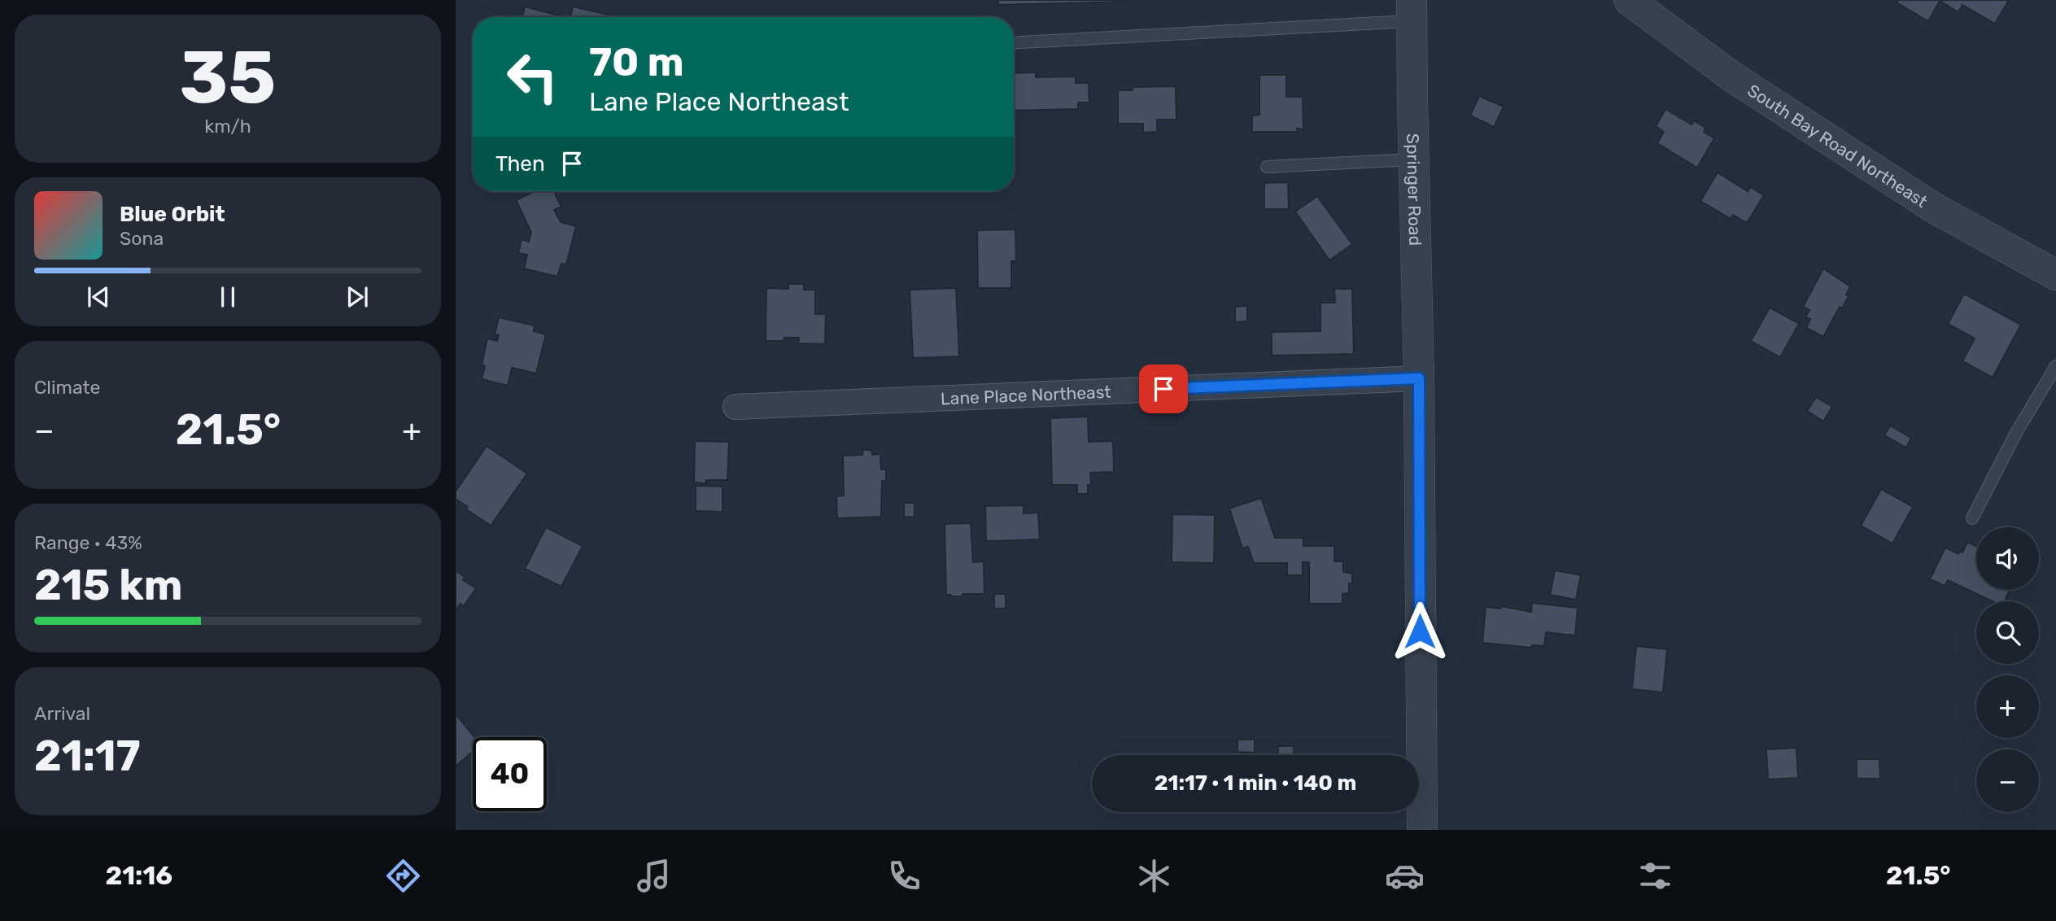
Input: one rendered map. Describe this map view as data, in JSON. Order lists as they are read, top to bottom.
{
  "streets": {
    "street": ["South Bay Road Northeast", "Springer Road", "Lane Place Northeast"]
  },
  "crossings": [
    ["Springer Road", "Lane Place Northeast"]
  ],
  "page": {
    "tile": [
      ["35", "km/h"],
      "Climate",
      ["Range · 43%", "215 km"],
      ["Arrival", "21:17"]
    ],
    "turn": ["70 m", "Lane Place Northeast"],
    "then": "Then",
    "song": ["Blue Orbit", "Sona"],
    "heat": ["−", "21.5°", "+"],
    "map_buttons": ["+", "−"],
    "limit": "40",
    "trip": "21:17 · 1 min · 140 m",
    "tabs": ["21:16", "21.5°"]
  }
}
